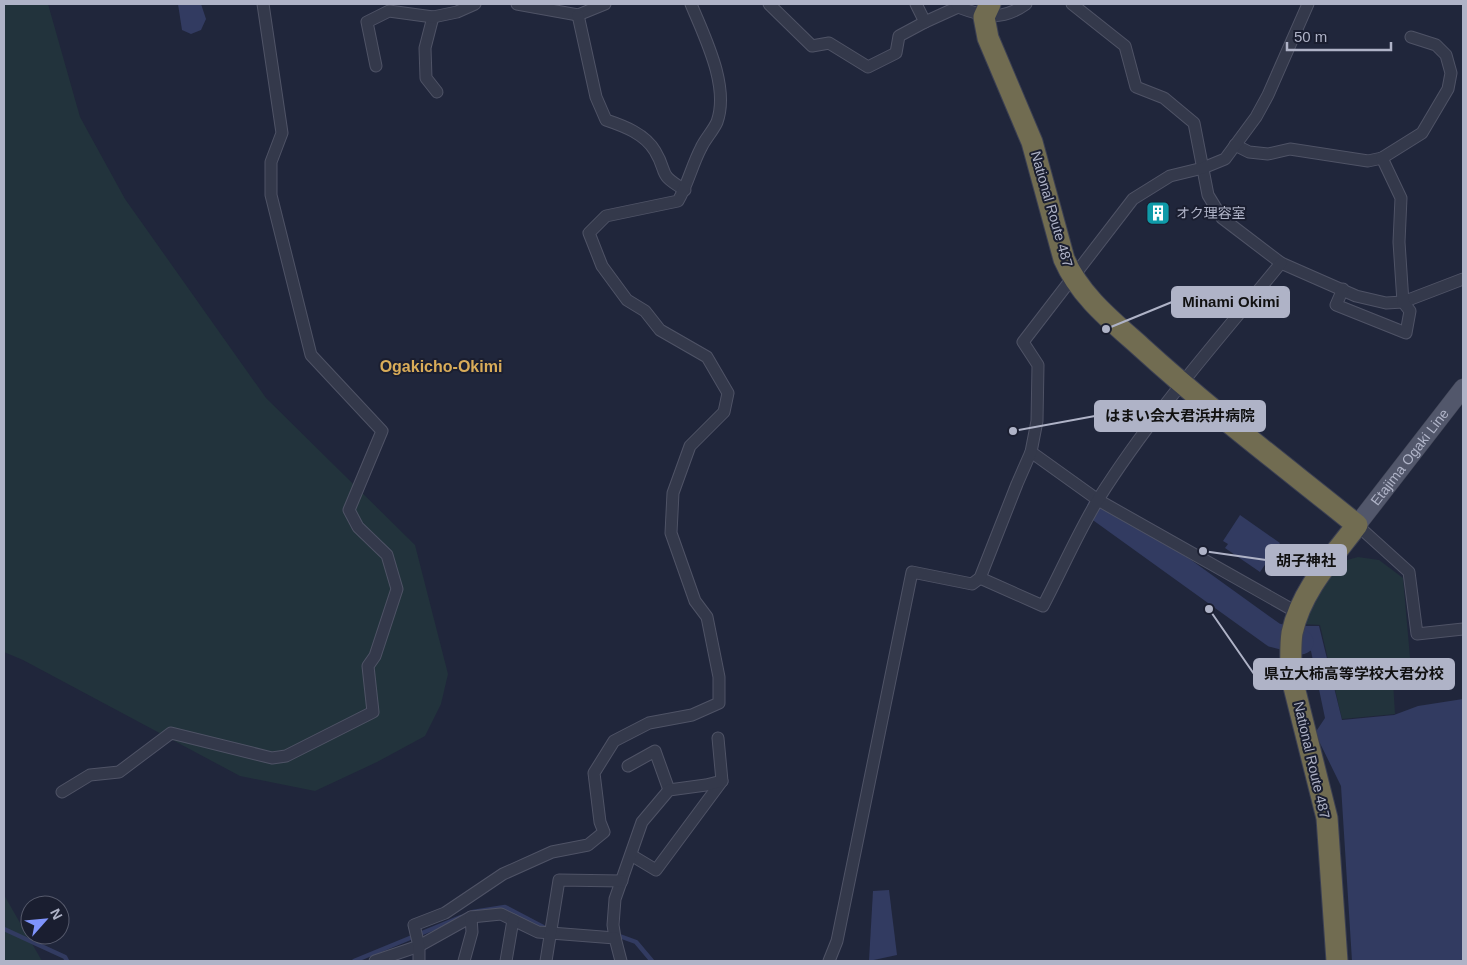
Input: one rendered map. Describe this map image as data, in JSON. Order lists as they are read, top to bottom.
{
  "streets": {
    "highway": ["National Route 487"],
    "main road": ["Etajima Ogaki Line"]
  },
  "crossings": [
    ["National Route 487", "Etajima Ogaki Line"]
  ],
  "districts": ["Ogakicho-Okimi"],
  "places": {
    "building": ["オク理容室"],
    "other": [
      "Minami Okimi",
      "はまい会大君浜井病院",
      "胡子神社",
      "県立大柿高等学校大君分校"
    ]
  },
  "scale_bar": "50 m",
  "north": "top right"
}
